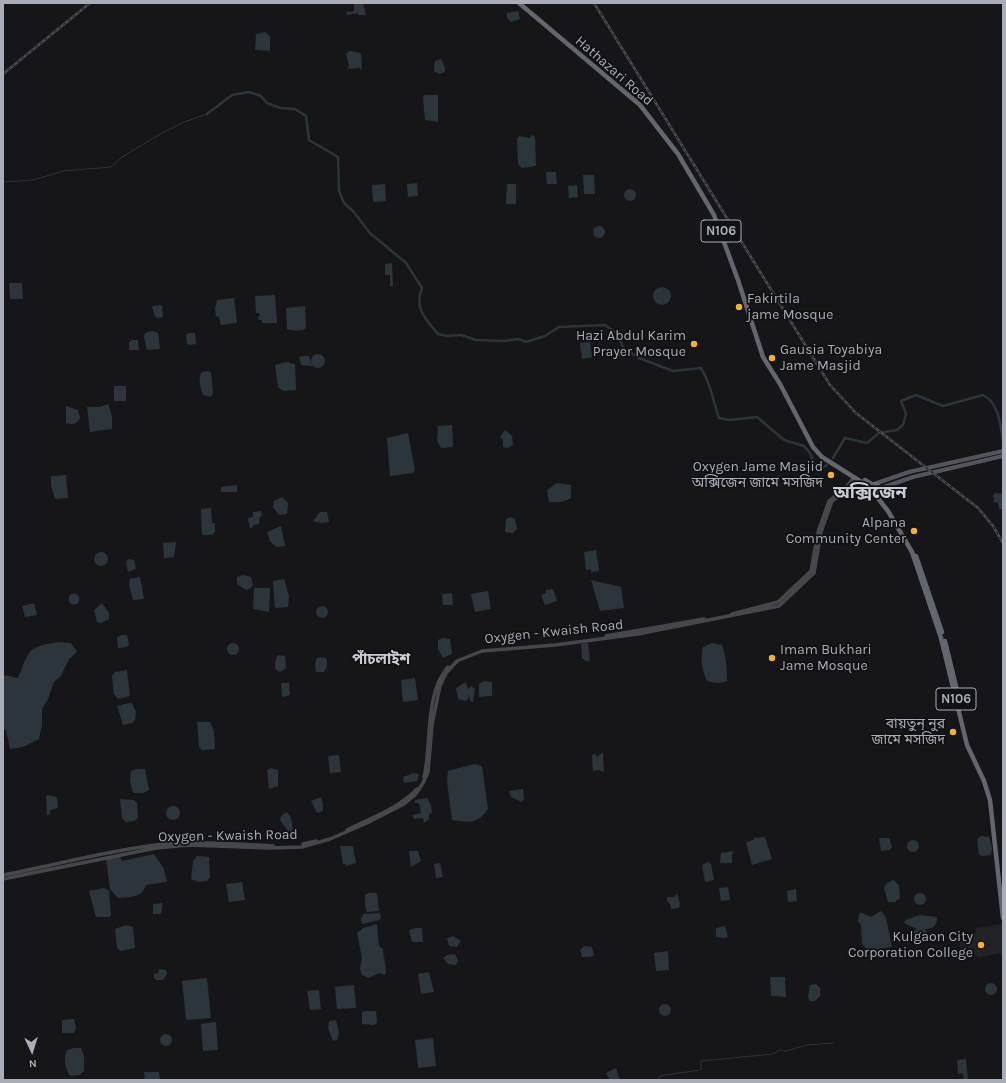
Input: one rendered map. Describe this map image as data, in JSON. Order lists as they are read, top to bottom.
{
  "streets": {
    "highway": ["Hathazari Road", "N106"],
    "main road": ["Oxygen - Kwaish Road"]
  },
  "crossings": [
    ["Hathazari Road", "N106"],
    ["Hathazari Road", "Oxygen - Kwaish Road"]
  ],
  "districts": ["অক্সিজেন", "পাঁচলাইশ"],
  "places": [
    "Fakirtila jame Mosque",
    "Hazi Abdul Karim Prayer Mosque",
    "Gausia Toyabiya Jame Masjid",
    "Oxygen Jame Masjid অক্সিজেন জামে মসজিদ",
    "Alpana Community Center",
    "Imam Bukhari Jame Mosque",
    "বায়তুন্ নুর জামে মসজিদ",
    "Kulgaon City Corporation College"
  ],
  "north": "bottom"
}
